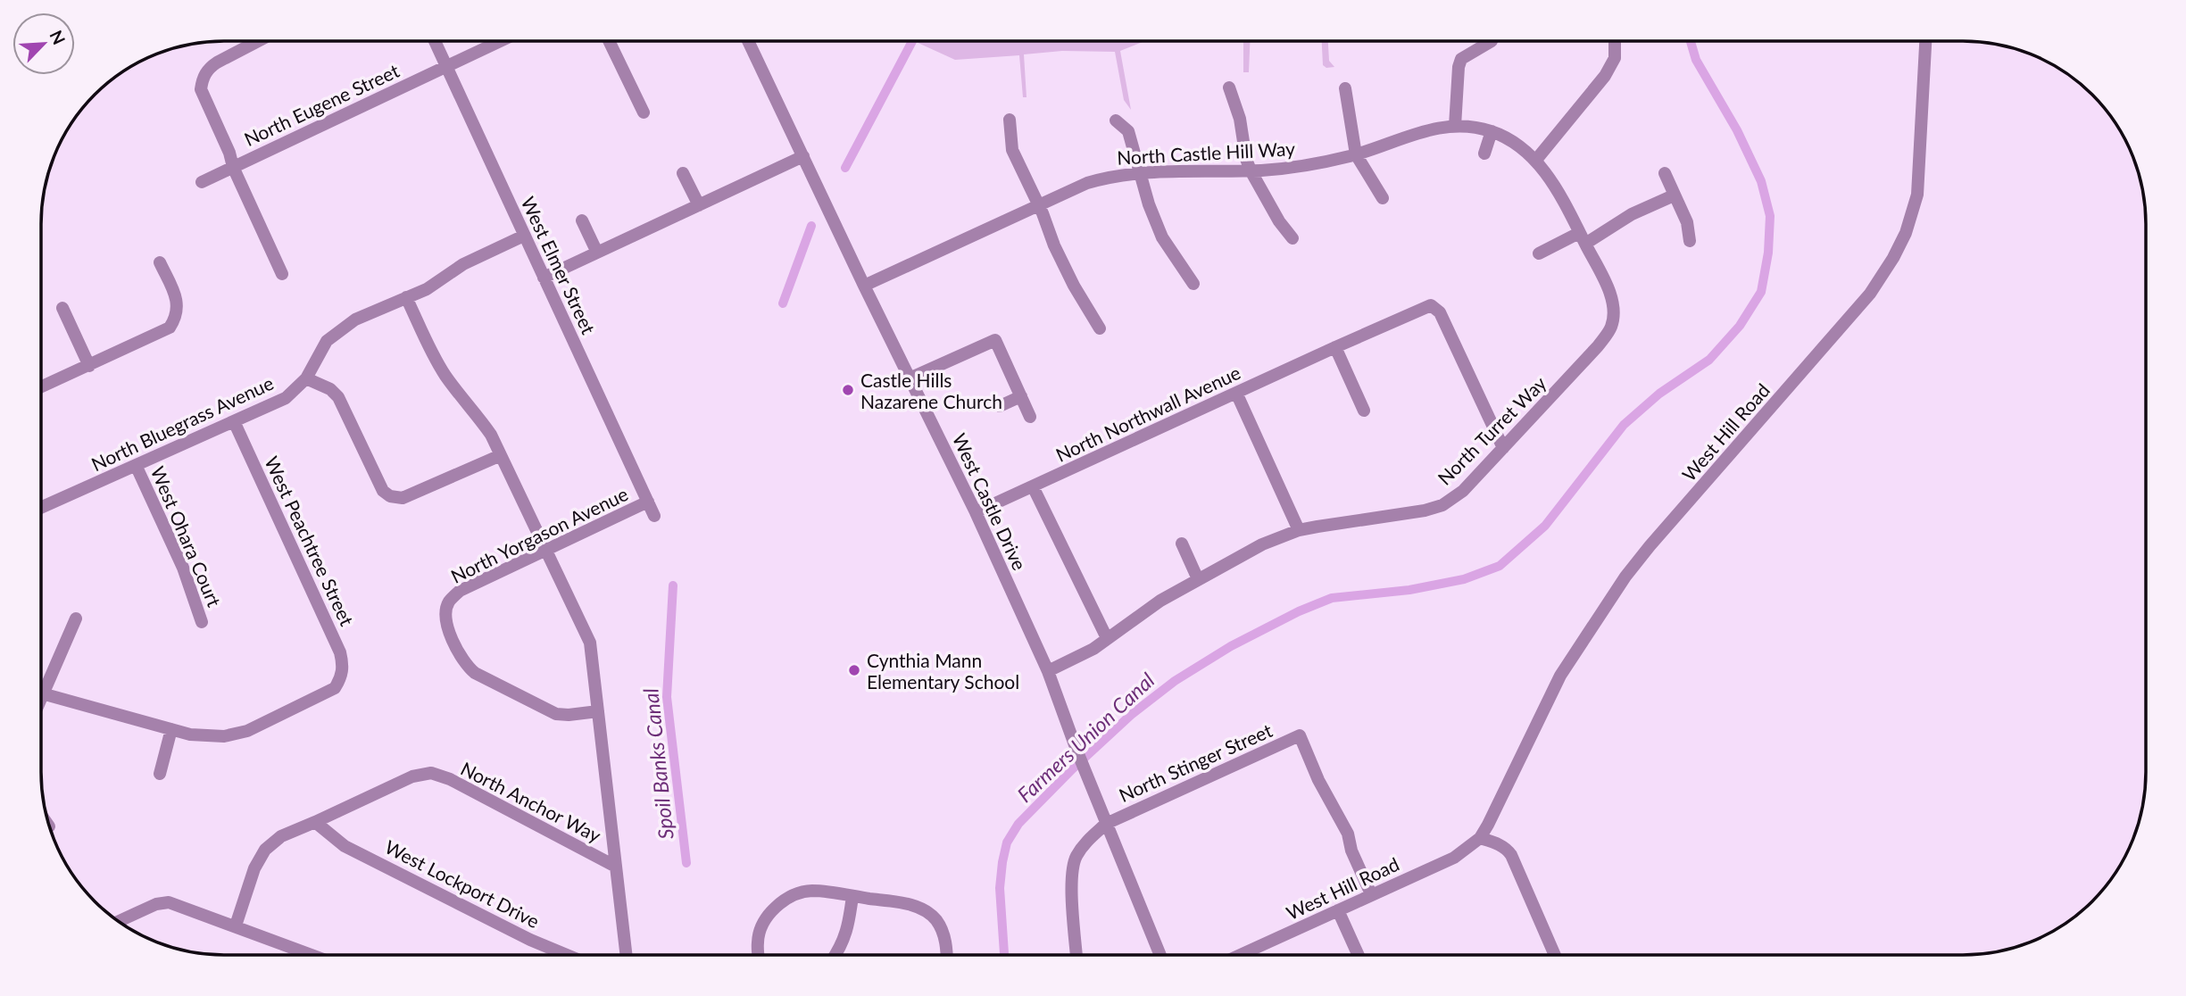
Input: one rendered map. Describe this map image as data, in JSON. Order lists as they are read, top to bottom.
{
  "streets": {
    "street": [
      "North Eugene Street",
      "North Castle Hill Way",
      "West Elmer Street",
      "North Northwall Avenue",
      "North Bluegrass Avenue",
      "North Turret Way",
      "West Hill Road",
      "West Castle Drive",
      "North Yorgason Avenue",
      "West Ohara Court",
      "West Peachtree Street",
      "North Stinger Street",
      "North Anchor Way",
      "West Lockport Drive"
    ]
  },
  "crossings": [
    ["North Eugene Street", "West Elmer Street"],
    ["North Castle Hill Way", "North Turret Way"],
    ["North Castle Hill Way", "West Castle Drive"],
    ["West Elmer Street", "North Bluegrass Avenue"],
    ["West Elmer Street", "North Yorgason Avenue"],
    ["North Northwall Avenue", "North Turret Way"],
    ["North Northwall Avenue", "West Castle Drive"],
    ["North Bluegrass Avenue", "West Ohara Court"],
    ["North Bluegrass Avenue", "West Peachtree Street"],
    ["North Turret Way", "West Castle Drive"],
    ["West Hill Road", "North Stinger Street"],
    ["West Castle Drive", "North Stinger Street"],
    ["North Anchor Way", "West Lockport Drive"]
  ],
  "water": ["Farmers Union Canal", "Spoil Banks Canal"],
  "places": ["Castle Hills Nazarene Church", "Cynthia Mann Elementary School"],
  "north": "top right"
}
